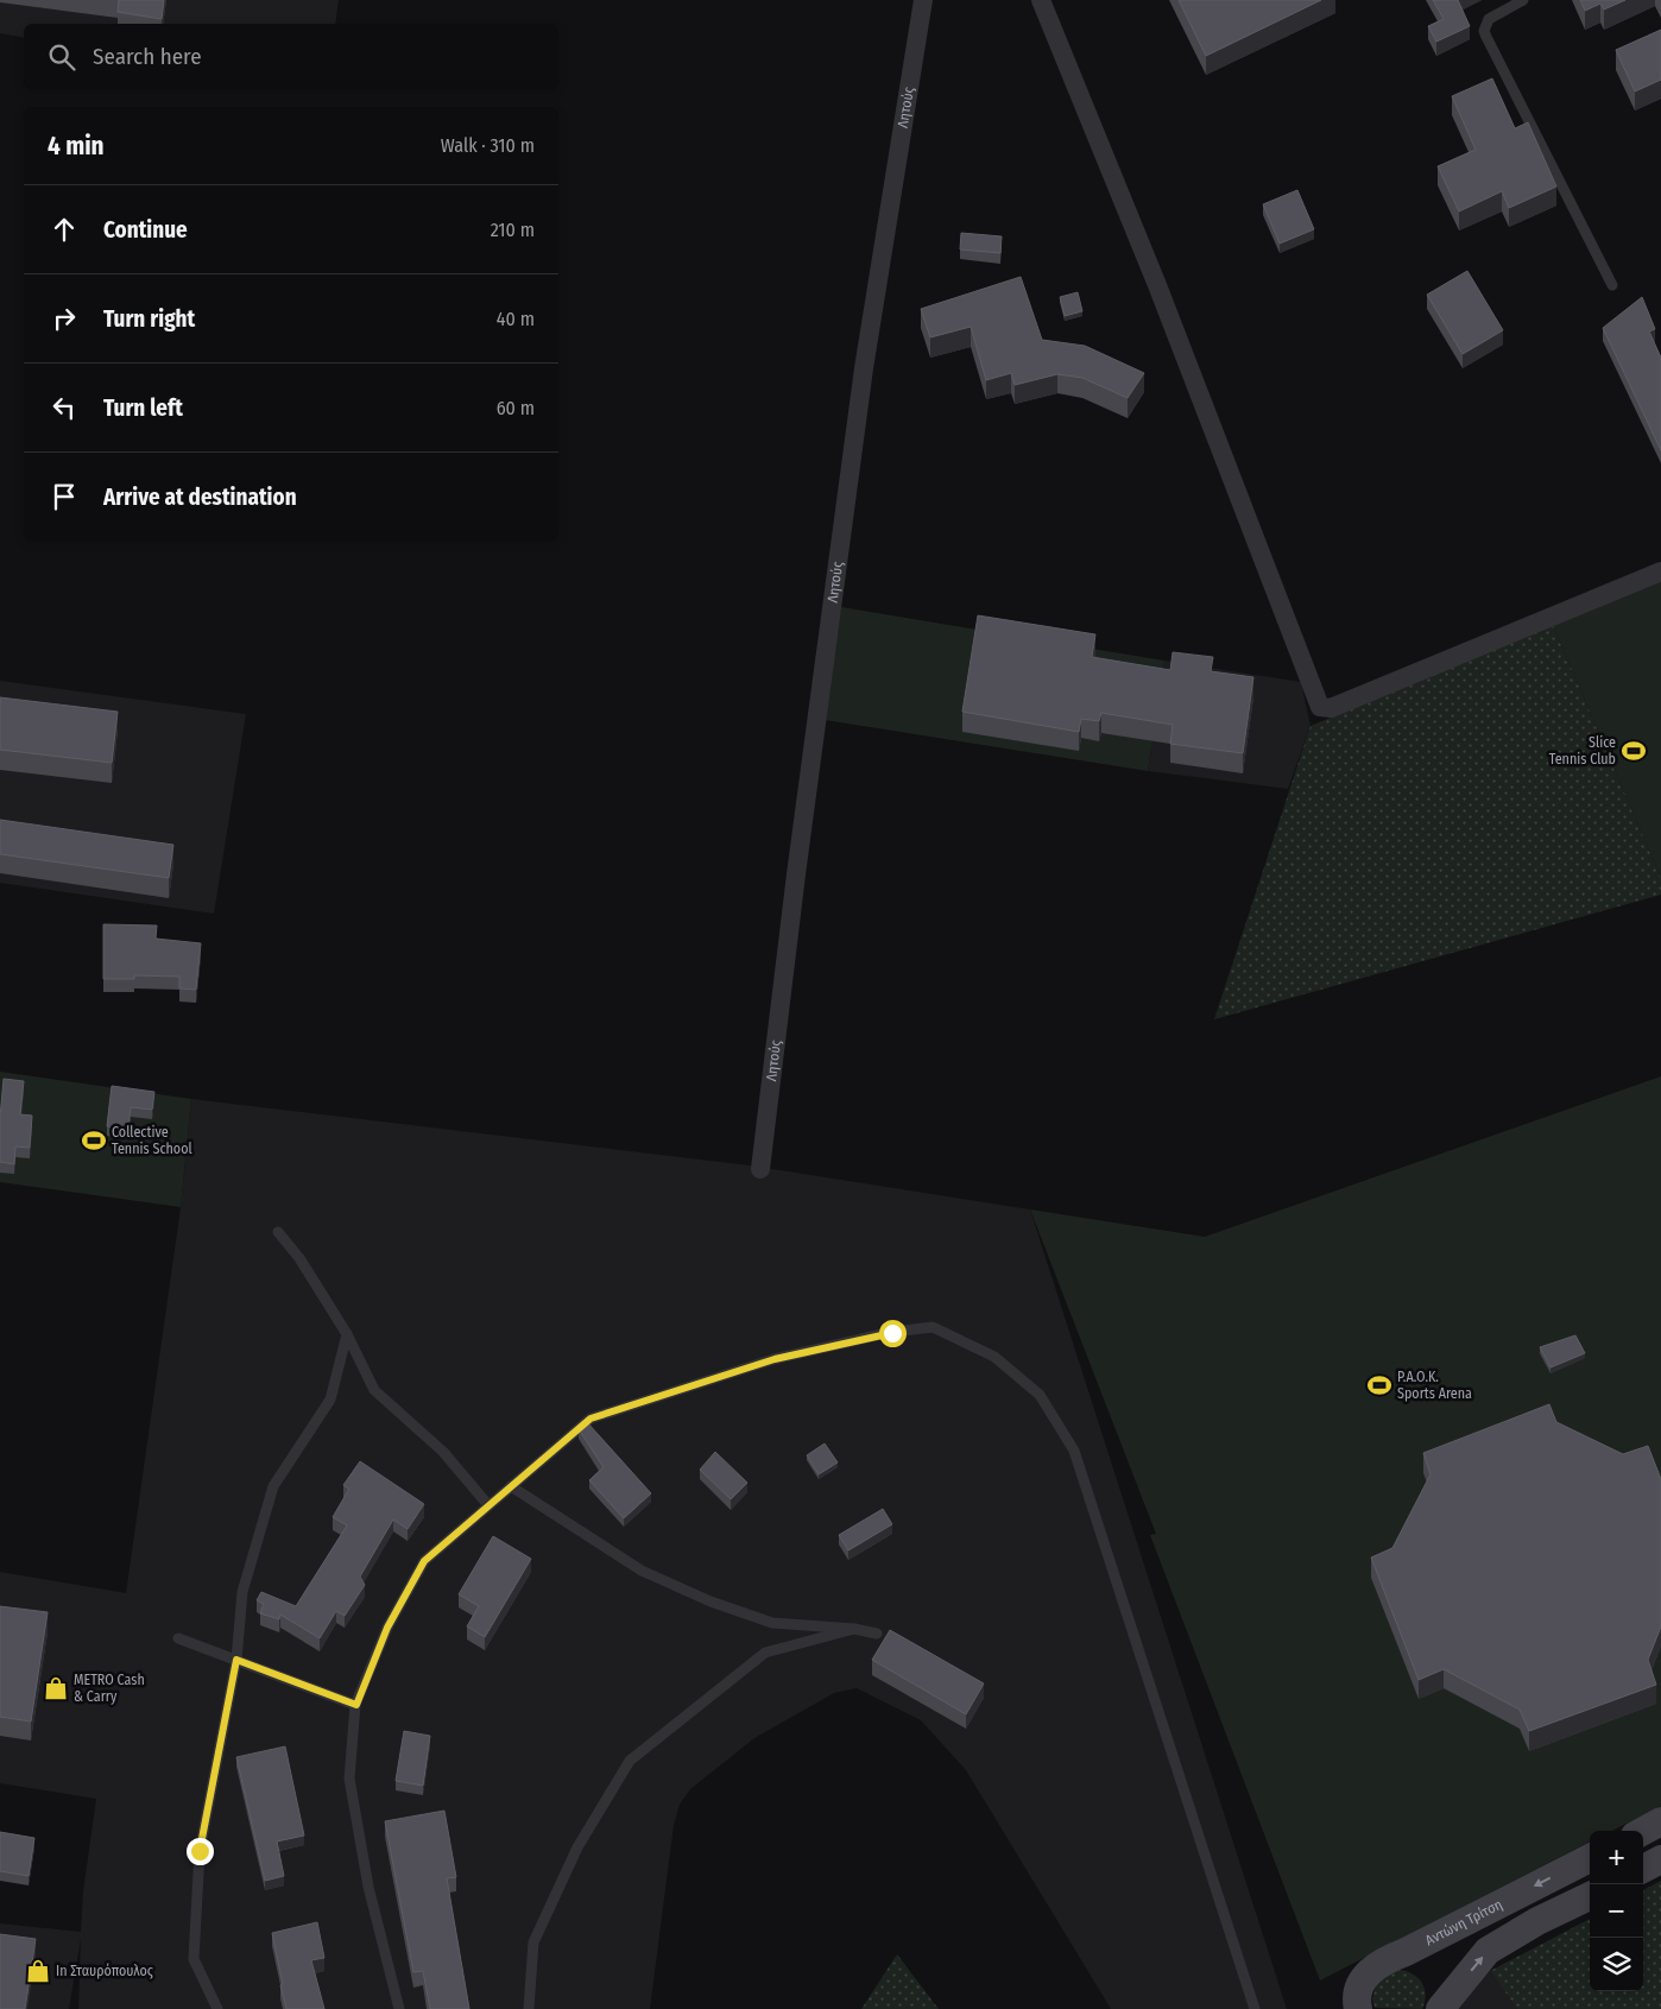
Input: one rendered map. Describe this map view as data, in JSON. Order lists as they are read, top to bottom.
{
  "streets": {
    "street": ["Λητούς", "Αντώνη Τρίτση"]
  },
  "places": {
    "sports": ["Slice Tennis Club", "Collective Tennis School", "P.A.O.K. Sports Arena"],
    "shop": ["METRO Cash & Carry", "In Σταυρόπουλος"]
  },
  "page": {
    "search": "Search here",
    "heading": ["4 min", "Walk · 310 m"],
    "list": [
      ["Continue", "210 m"],
      ["Turn right", "40 m"],
      ["Turn left", "60 m"],
      "Arrive at destination"
    ],
    "map_buttons": ["+", "−"]
  }
}
